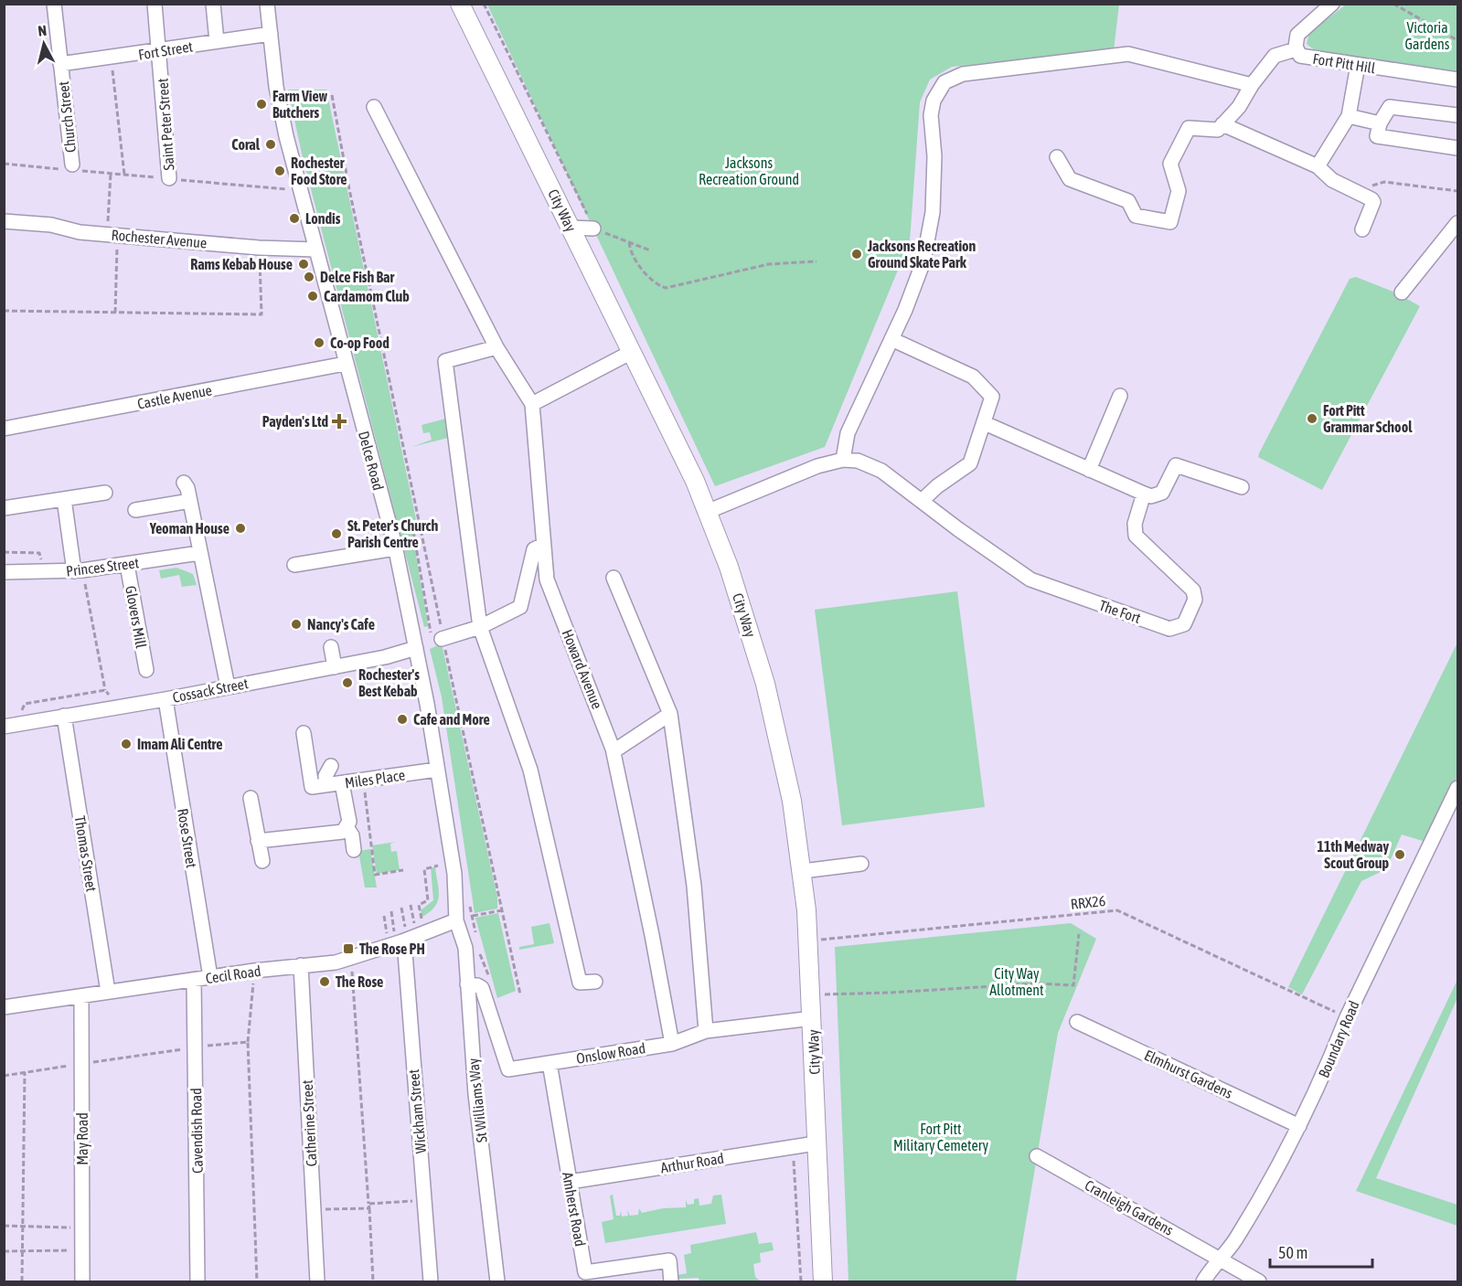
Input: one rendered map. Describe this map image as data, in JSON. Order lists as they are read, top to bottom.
{
  "streets": {
    "main road": ["City Way"],
    "street": [
      "Fort Street",
      "Fort Pitt Hill",
      "Church Street",
      "Saint Peter Street",
      "Rochester Avenue",
      "Castle Avenue",
      "Delce Road",
      "Princes Street",
      "The Fort",
      "Glovers Mill",
      "Howard Avenue",
      "Cossack Street",
      "Miles Place",
      "Rose Street",
      "Thomas Street",
      "Cecil Road",
      "Boundary Road",
      "Onslow Road",
      "Elmhurst Gardens",
      "St Williams Way",
      "Wickham Street",
      "Catherine Street",
      "Cavendish Road",
      "May Road",
      "Arthur Road",
      "Cranleigh Gardens",
      "Amherst Road"
    ],
    "path": ["RRX26"]
  },
  "crossings": [
    ["Fort Street", "Church Street"],
    ["Fort Street", "Saint Peter Street"],
    ["Fort Street", "Delce Road"],
    ["City Way", "The Fort"],
    ["City Way", "RRX26"],
    ["City Way", "Onslow Road"],
    ["City Way", "Arthur Road"],
    ["Rochester Avenue", "Delce Road"],
    ["Castle Avenue", "Delce Road"],
    ["Delce Road", "Cossack Street"],
    ["Delce Road", "Miles Place"],
    ["Delce Road", "Cecil Road"],
    ["Delce Road", "St Williams Way"],
    ["Princes Street", "Glovers Mill"],
    ["Howard Avenue", "Onslow Road"],
    ["Cossack Street", "Rose Street"],
    ["Cossack Street", "Thomas Street"],
    ["Rose Street", "Cecil Road"],
    ["Thomas Street", "Cecil Road"],
    ["RRX26", "Boundary Road"],
    ["Cecil Road", "St Williams Way"],
    ["Cecil Road", "Wickham Street"],
    ["Cecil Road", "Catherine Street"],
    ["Cecil Road", "Cavendish Road"],
    ["Cecil Road", "May Road"],
    ["Boundary Road", "Elmhurst Gardens"],
    ["Boundary Road", "Cranleigh Gardens"],
    ["Onslow Road", "St Williams Way"],
    ["Onslow Road", "Amherst Road"],
    ["Arthur Road", "Amherst Road"]
  ],
  "parks": [
    "Victoria Gardens",
    "Jacksons Recreation Ground",
    "City Way Allotment",
    "Fort Pitt Military Cemetery"
  ],
  "places": {
    "other": [
      "Farm View Butchers",
      "Coral",
      "Rochester Food Store",
      "Londis",
      "Jacksons Recreation Ground Skate Park",
      "Rams Kebab House",
      "Delce Fish Bar",
      "Cardamom Club",
      "Co-op Food",
      "Fort Pitt Grammar School",
      "Yeoman House",
      "St. Peter's Church Parish Centre",
      "Nancy's Cafe",
      "Rochester's Best Kebab",
      "Cafe and More",
      "Imam Ali Centre",
      "11th Medway Scout Group",
      "The Rose"
    ],
    "health": ["Payden's Ltd"],
    "transit": ["The Rose PH"]
  },
  "scale_bar": "50 m",
  "north": "top"
}
